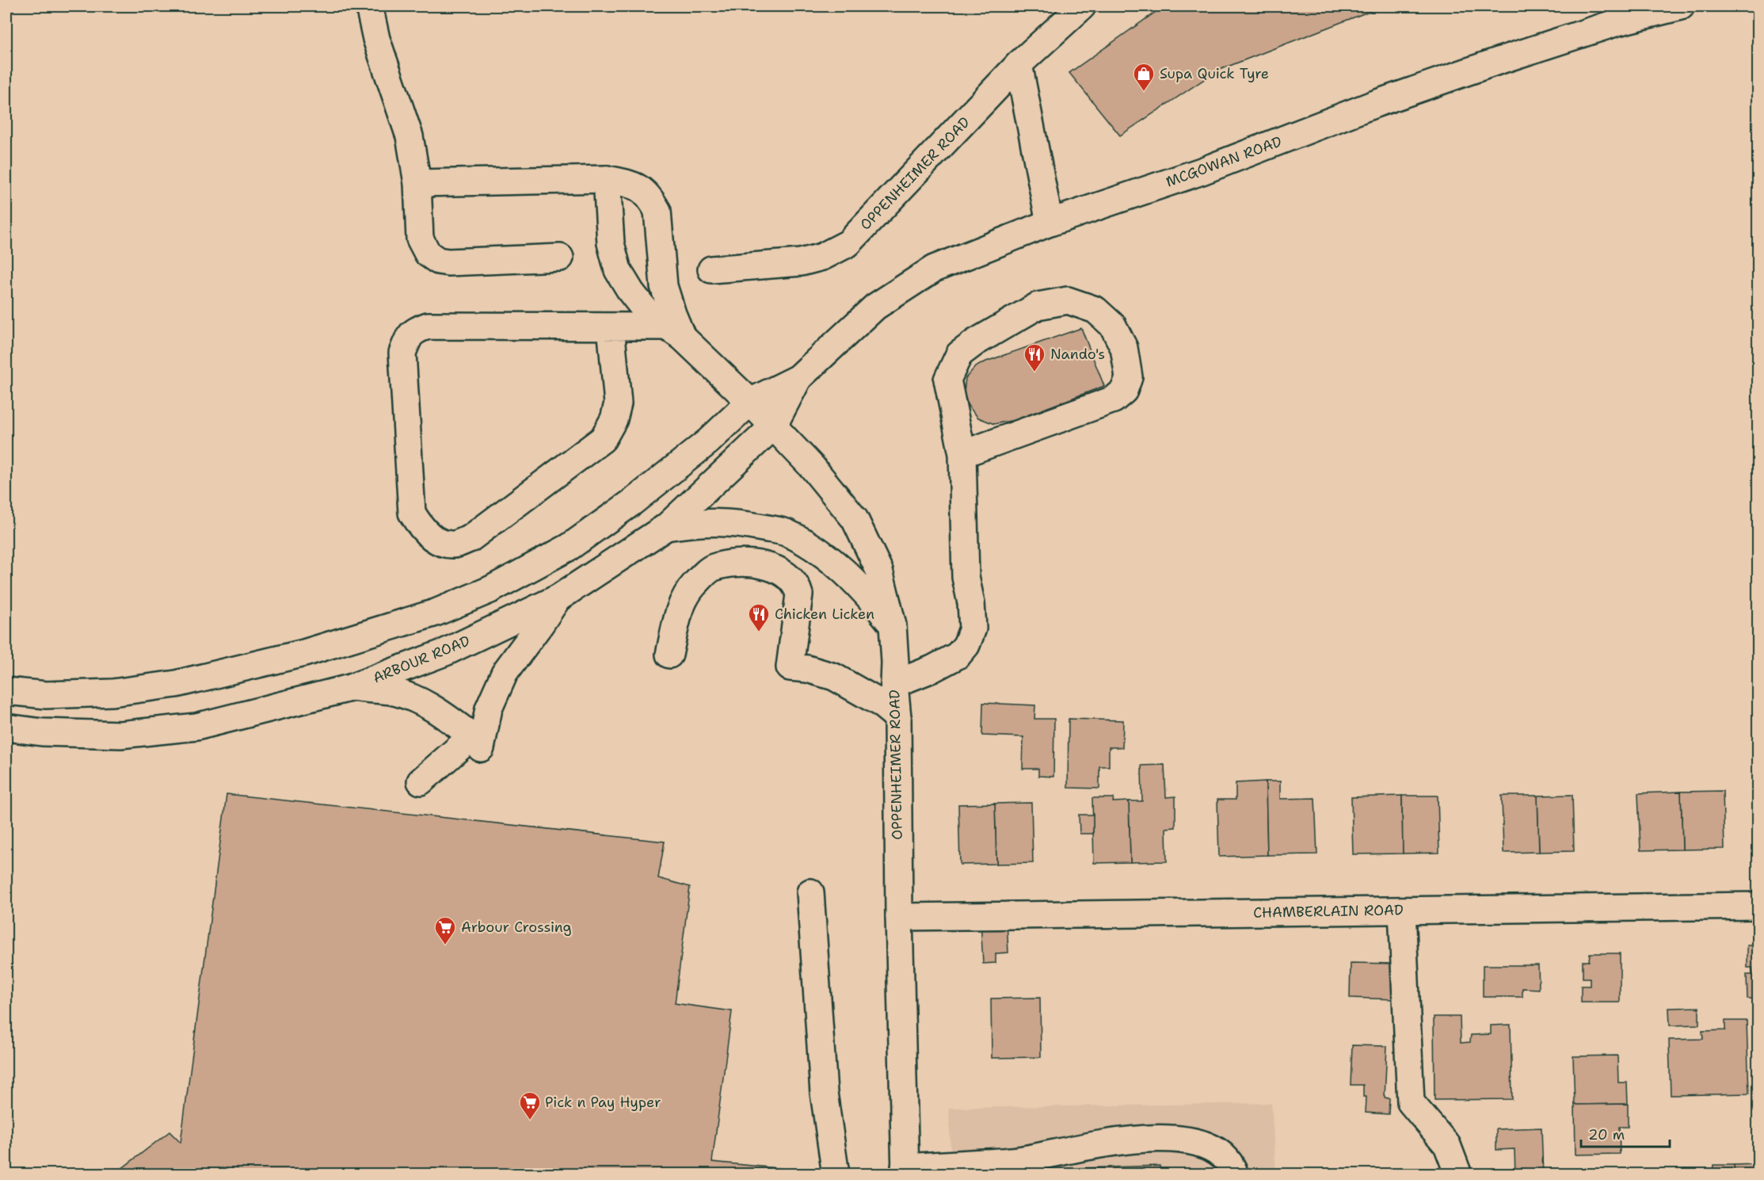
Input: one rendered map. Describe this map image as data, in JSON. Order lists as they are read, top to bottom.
{
  "streets": {
    "street": [
      "MCGOWAN ROAD",
      "OPPENHEIMER ROAD",
      "ARBOUR ROAD",
      "CHAMBERLAIN ROAD"
    ]
  },
  "crossings": [
    ["MCGOWAN ROAD", "OPPENHEIMER ROAD"],
    ["MCGOWAN ROAD", "ARBOUR ROAD"],
    ["OPPENHEIMER ROAD", "ARBOUR ROAD"],
    ["OPPENHEIMER ROAD", "CHAMBERLAIN ROAD"]
  ],
  "places": {
    "shop": ["Supa Quick Tyre"],
    "restaurant": ["Nando's", "Chicken Licken"],
    "supermarket": ["Arbour Crossing", "Pick n Pay Hyper"]
  },
  "scale_bar": "20 m"
}
